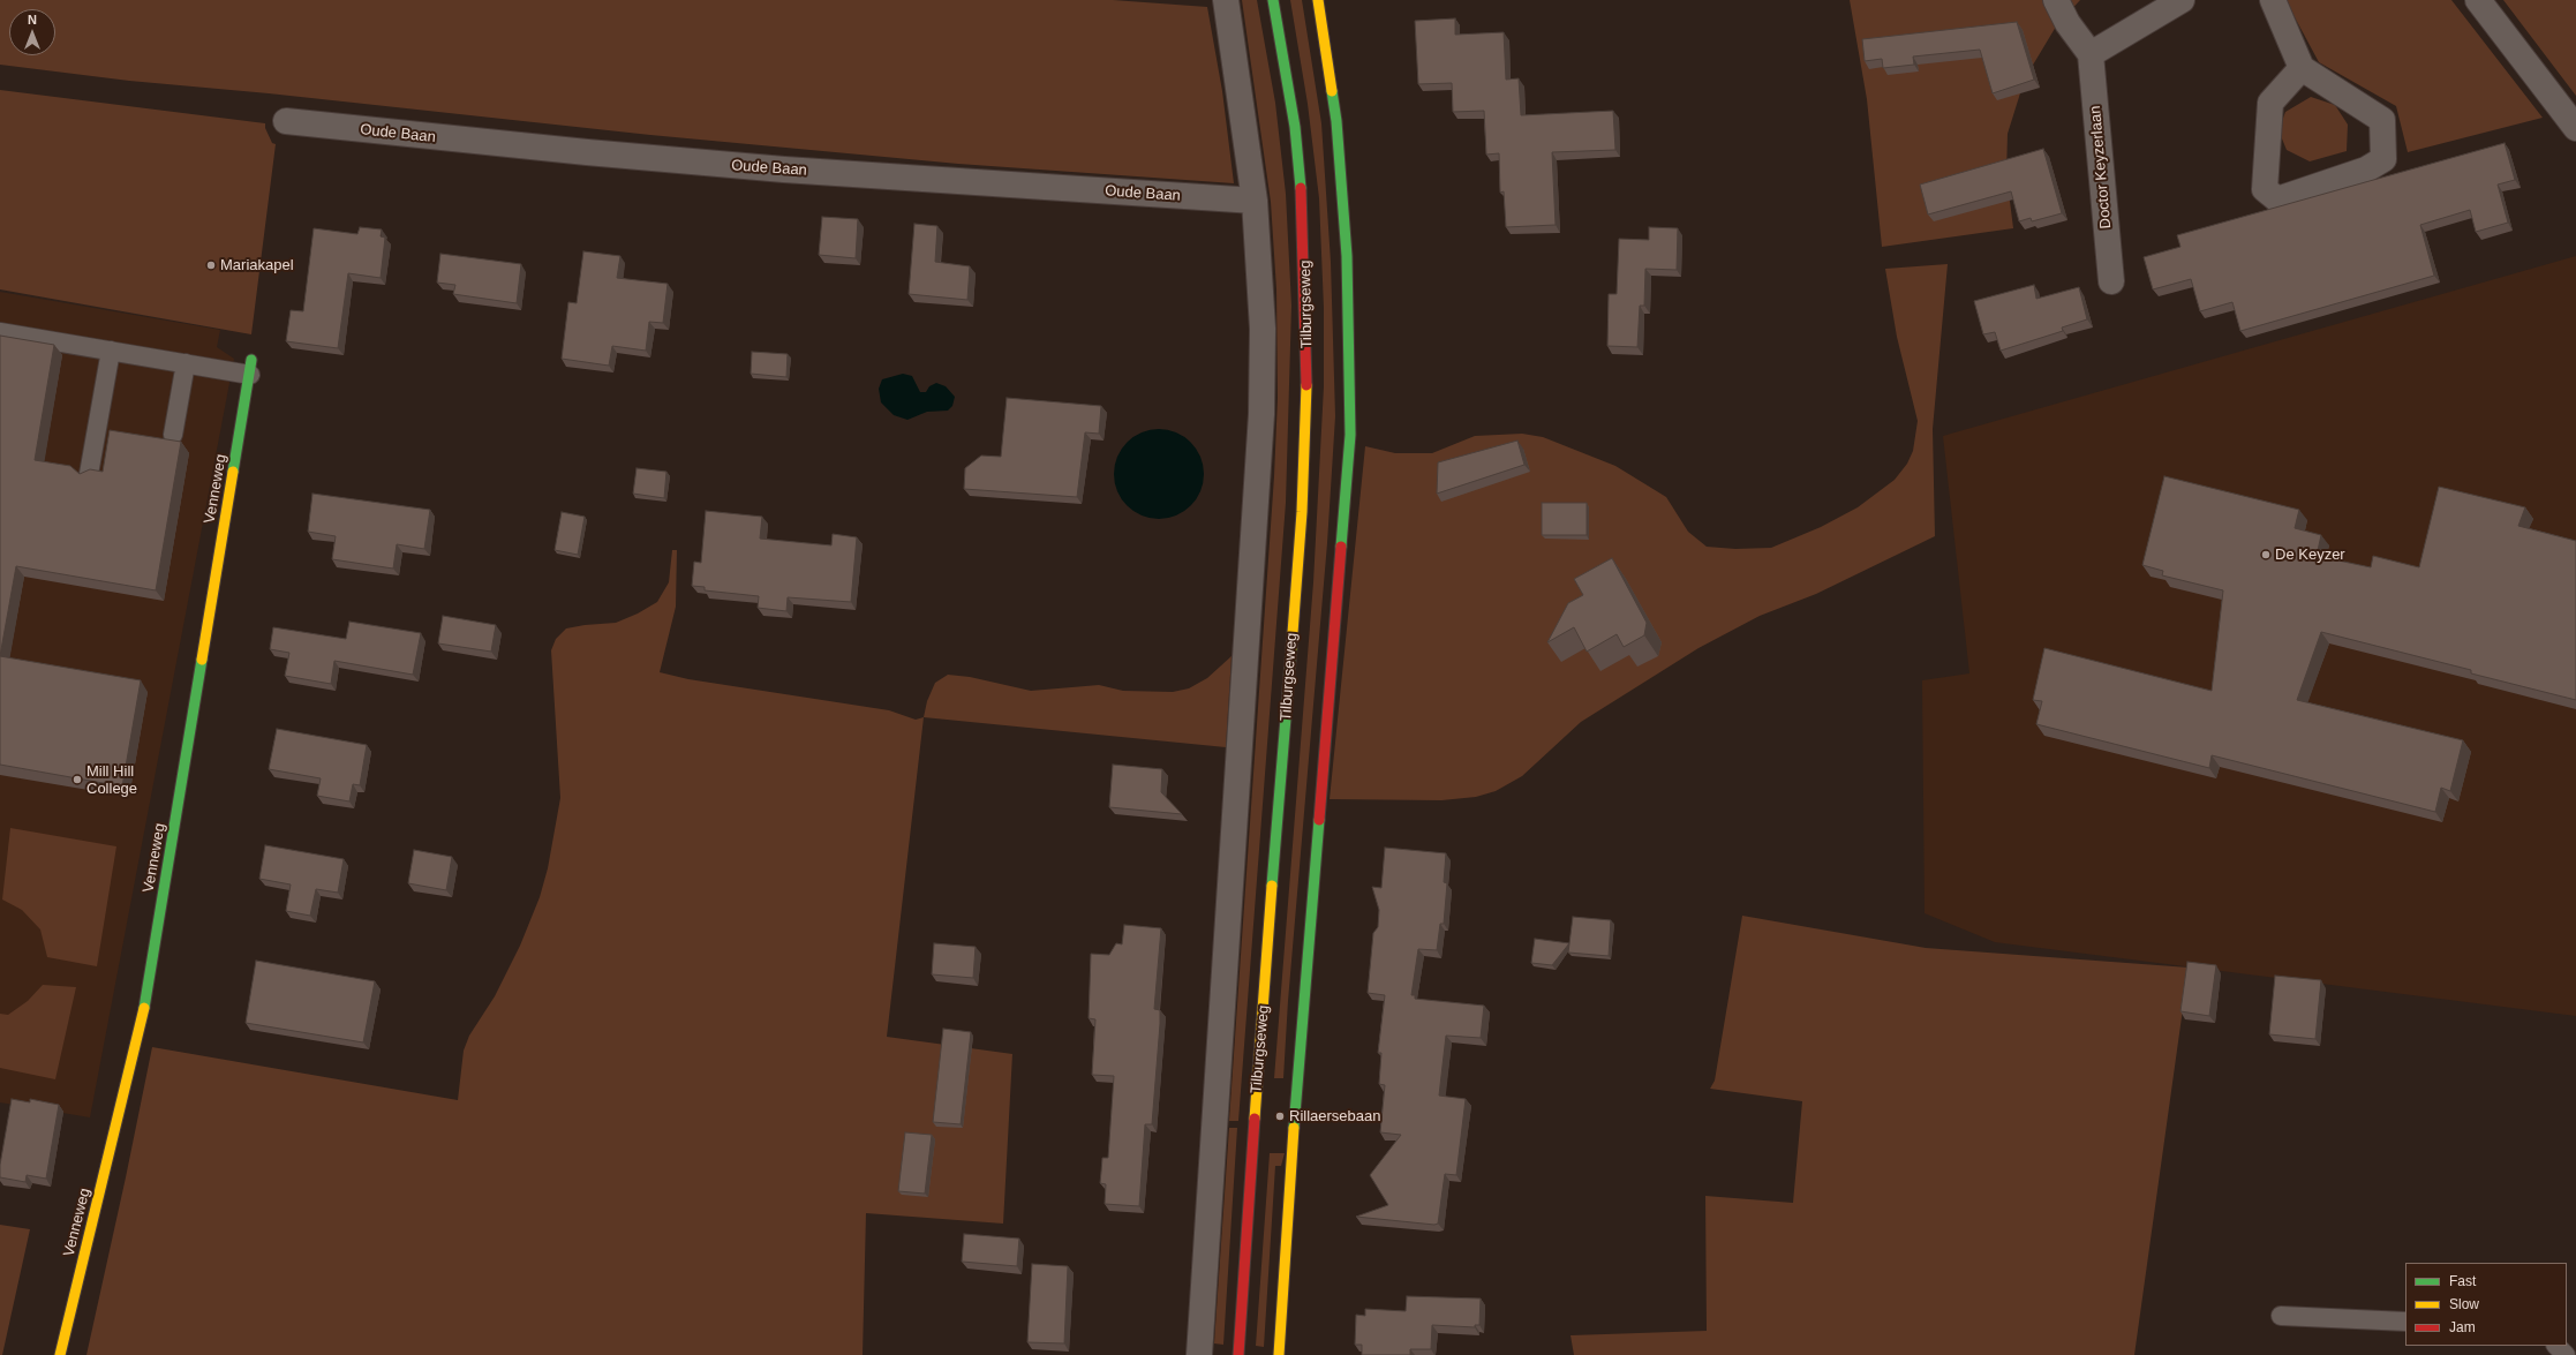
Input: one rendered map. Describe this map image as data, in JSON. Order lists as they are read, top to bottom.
{
  "streets": {
    "street": [
      "Oude Baan",
      "Doctor Keyzerlaan",
      "Tilburgseweg",
      "Venneweg"
    ]
  },
  "places": [
    "Mariakapel",
    "De Keyzer",
    "Mill Hill College",
    "Rillaersebaan"
  ],
  "legend": ["Fast", "Slow", "Jam"],
  "north": "top"
}
